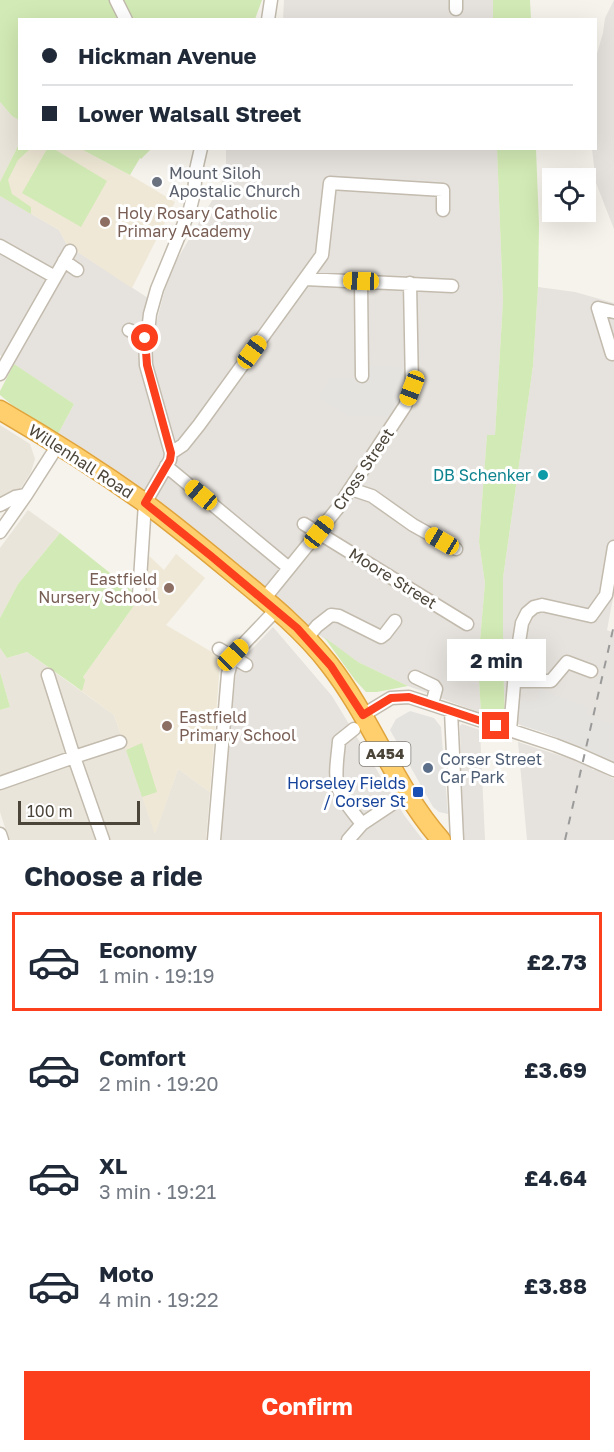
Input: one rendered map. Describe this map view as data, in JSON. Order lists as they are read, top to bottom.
{
  "streets": {
    "highway": ["Willenhall Road", "A454"],
    "street": ["Cross Street", "Moore Street"]
  },
  "crossings": [
    ["Willenhall Road", "Cross Street"],
    ["Willenhall Road", "A454"],
    ["Cross Street", "Moore Street"]
  ],
  "places": {
    "other": [
      "Mount Siloh Apostalic Church",
      "Holy Rosary Catholic Primary Academy",
      "DB Schenker",
      "Eastfield Nursery School",
      "Eastfield Primary School",
      "Corser Street Car Park"
    ],
    "transit": ["Horseley Fields / Corser St"]
  },
  "scale_bar": "100 m",
  "page": {
    "banner": ["Hickman Avenue", "Lower Walsall Street"],
    "bubble": "2 min",
    "scale": "100 m",
    "heading": "Choose a ride",
    "list": [
      {
        "name": "Economy",
        "note": "1 min · 19:19",
        "value": "£2.73"
      },
      {
        "name": "Comfort",
        "note": "2 min · 19:20",
        "value": "£3.69"
      },
      {
        "name": "XL",
        "note": "3 min · 19:21",
        "value": "£4.64"
      },
      {
        "name": "Moto",
        "note": "4 min · 19:22",
        "value": "£3.88"
      }
    ],
    "buttons": "Confirm"
  }
}
